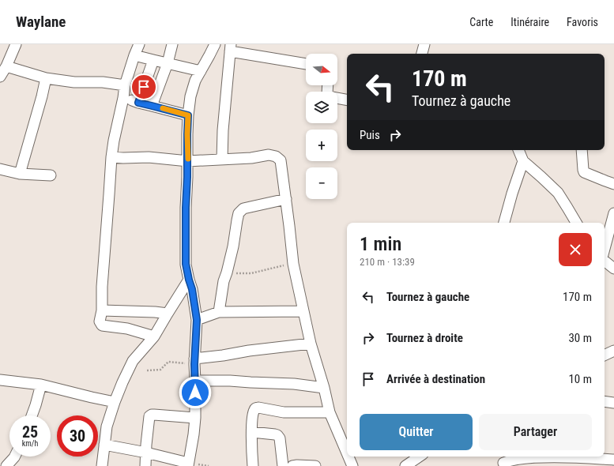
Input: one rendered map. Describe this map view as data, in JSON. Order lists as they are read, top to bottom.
{
  "north": "right",
  "page": {
    "header": "Waylane",
    "nav": ["Carte", "Itinéraire", "Favoris"],
    "map_buttons": ["+", "−"],
    "turn": ["170 m", "Tournez à gauche"],
    "then": "Puis",
    "heading": ["1 min", "210 m · 13:39"],
    "list": [
      {
        "name": "Tournez à gauche",
        "value": "170 m"
      },
      {
        "name": "Tournez à droite",
        "value": "30 m"
      },
      {
        "name": "Arrivée à destination",
        "value": "10 m"
      }
    ],
    "buttons": ["Quitter", "Partager"],
    "speed": "25 km/h",
    "limit": "30"
  }
}
